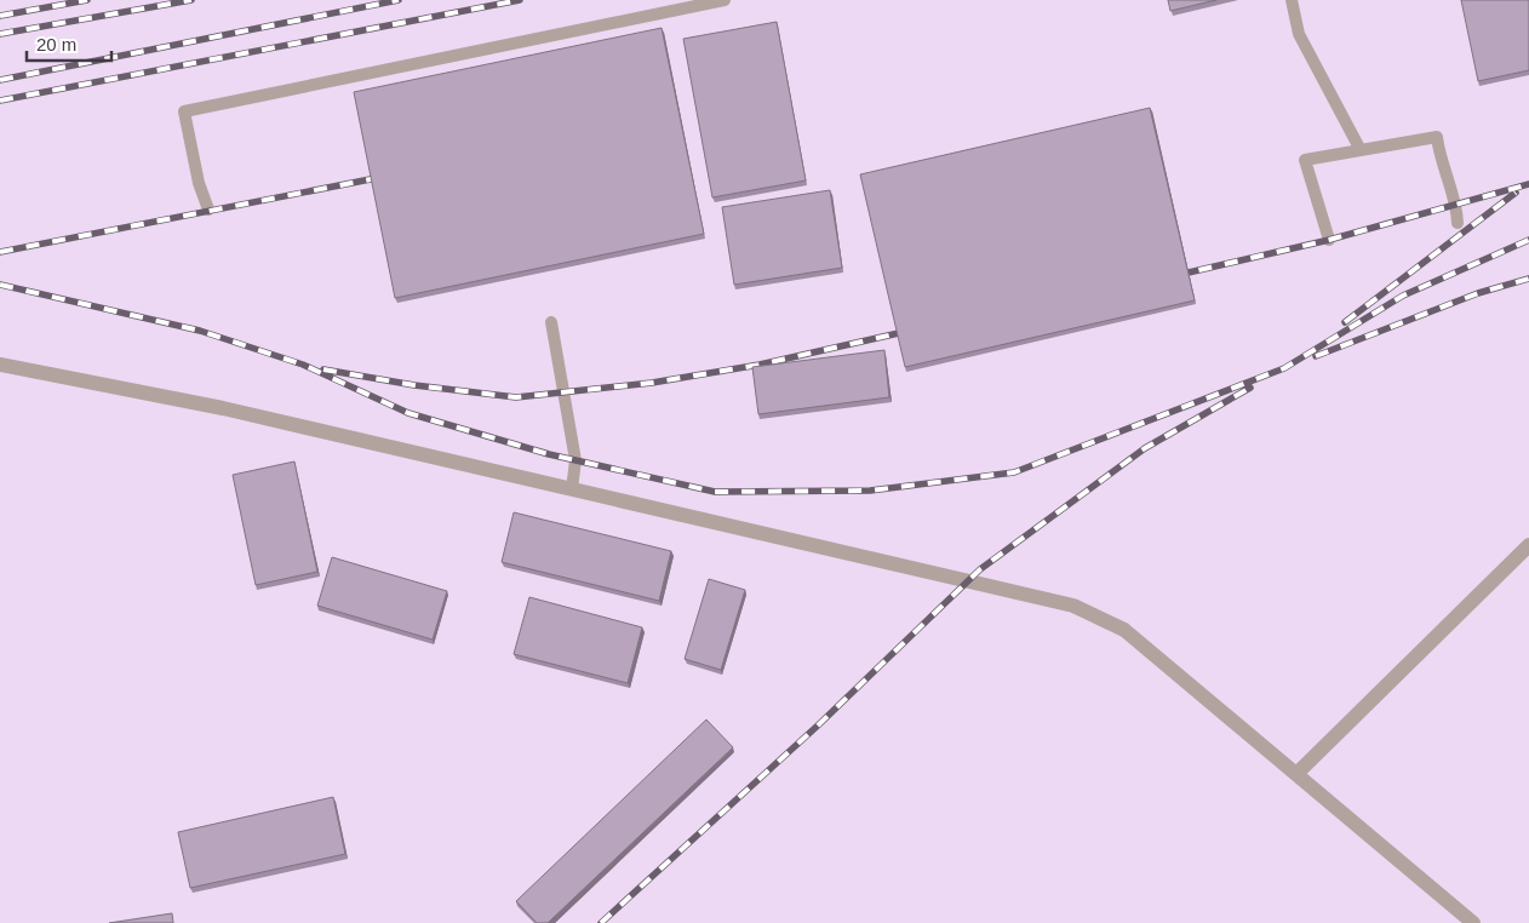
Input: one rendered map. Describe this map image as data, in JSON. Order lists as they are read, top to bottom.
{
  "scale_bar": "20 m"
}
